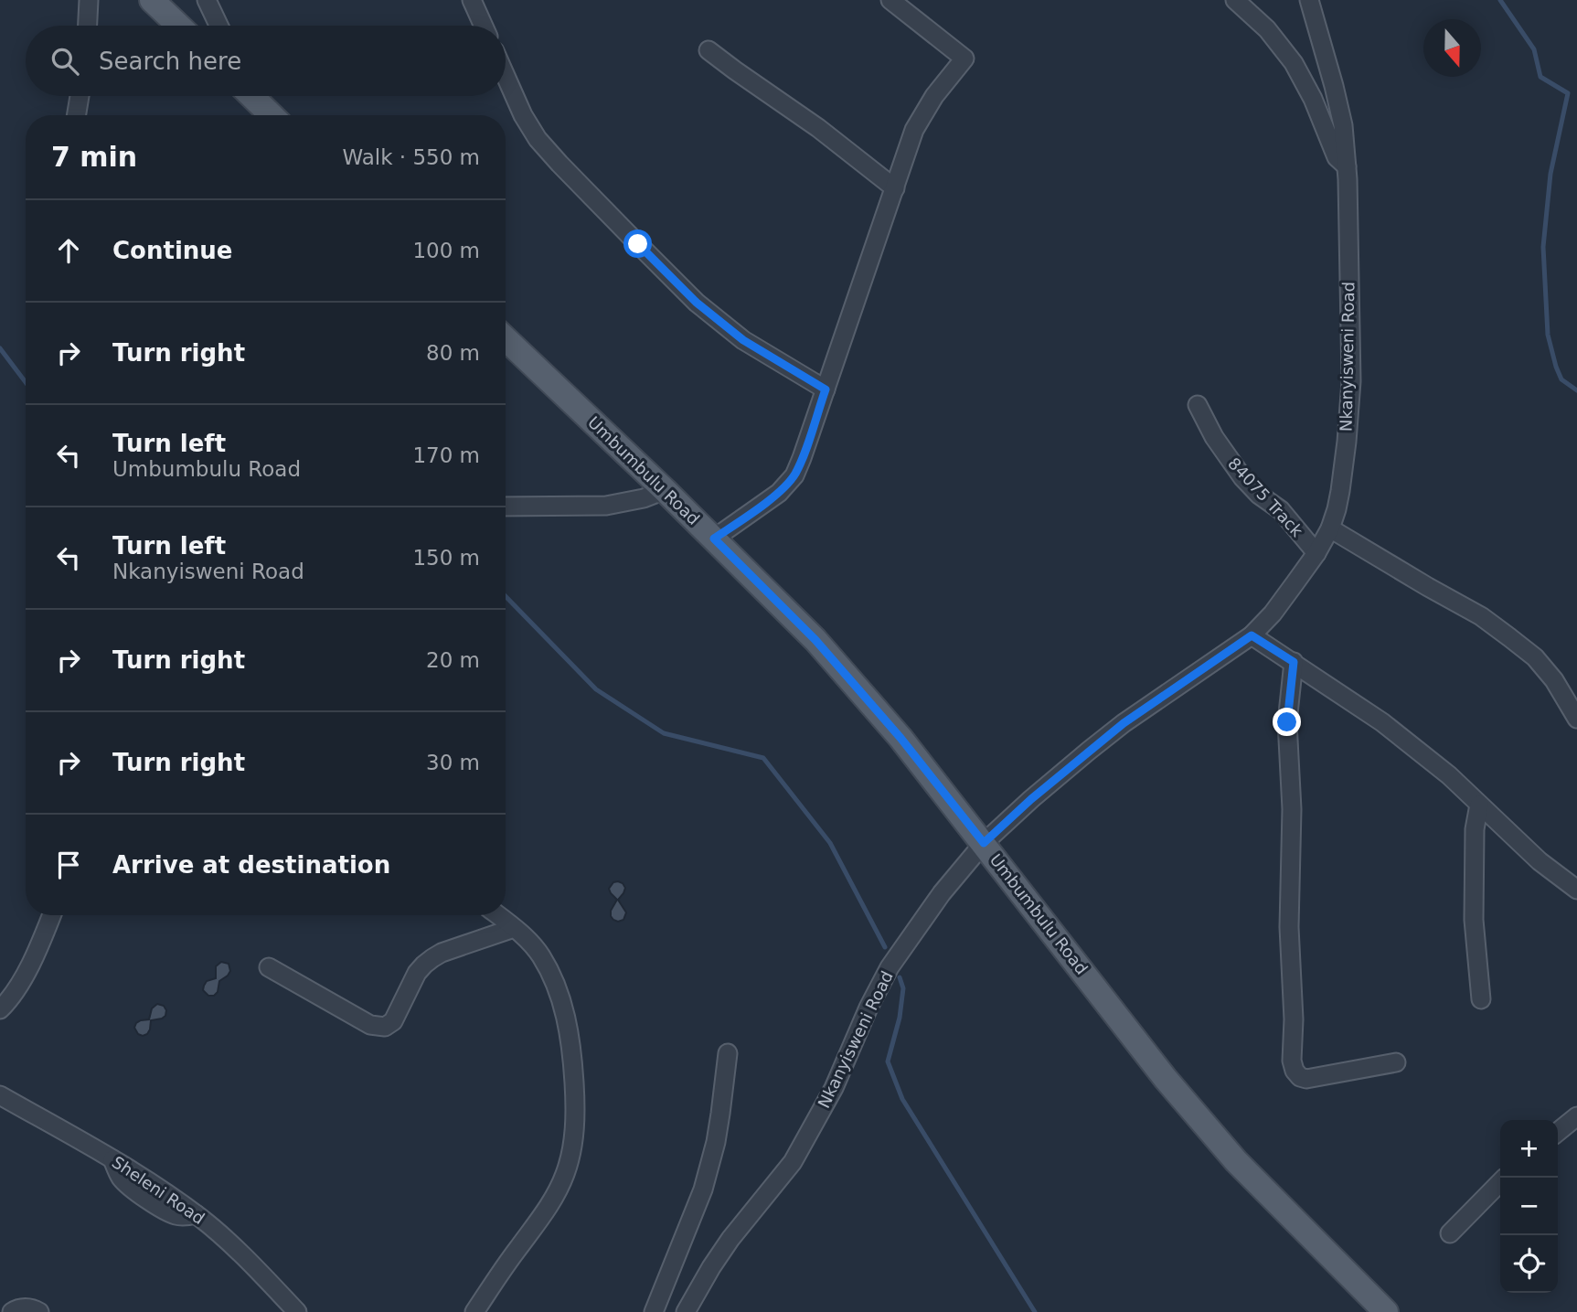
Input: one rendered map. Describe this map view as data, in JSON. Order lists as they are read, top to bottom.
{
  "streets": {
    "main road": ["Umbumbulu Road"],
    "street": ["Nkanyisweni Road", "84075 Track", "Sheleni Road"]
  },
  "crossings": [
    ["Nkanyisweni Road", "Umbumbulu Road"],
    ["Nkanyisweni Road", "84075 Track"]
  ],
  "north": "bottom",
  "page": {
    "search": "Search here",
    "heading": ["7 min", "Walk · 550 m"],
    "list": [
      ["Continue", "100 m"],
      ["Turn right", "80 m"],
      ["Turn left", "Umbumbulu Road", "170 m"],
      ["Turn left", "Nkanyisweni Road", "150 m"],
      ["Turn right", "20 m"],
      ["Turn right", "30 m"],
      "Arrive at destination"
    ],
    "map_buttons": ["+", "−"]
  }
}
